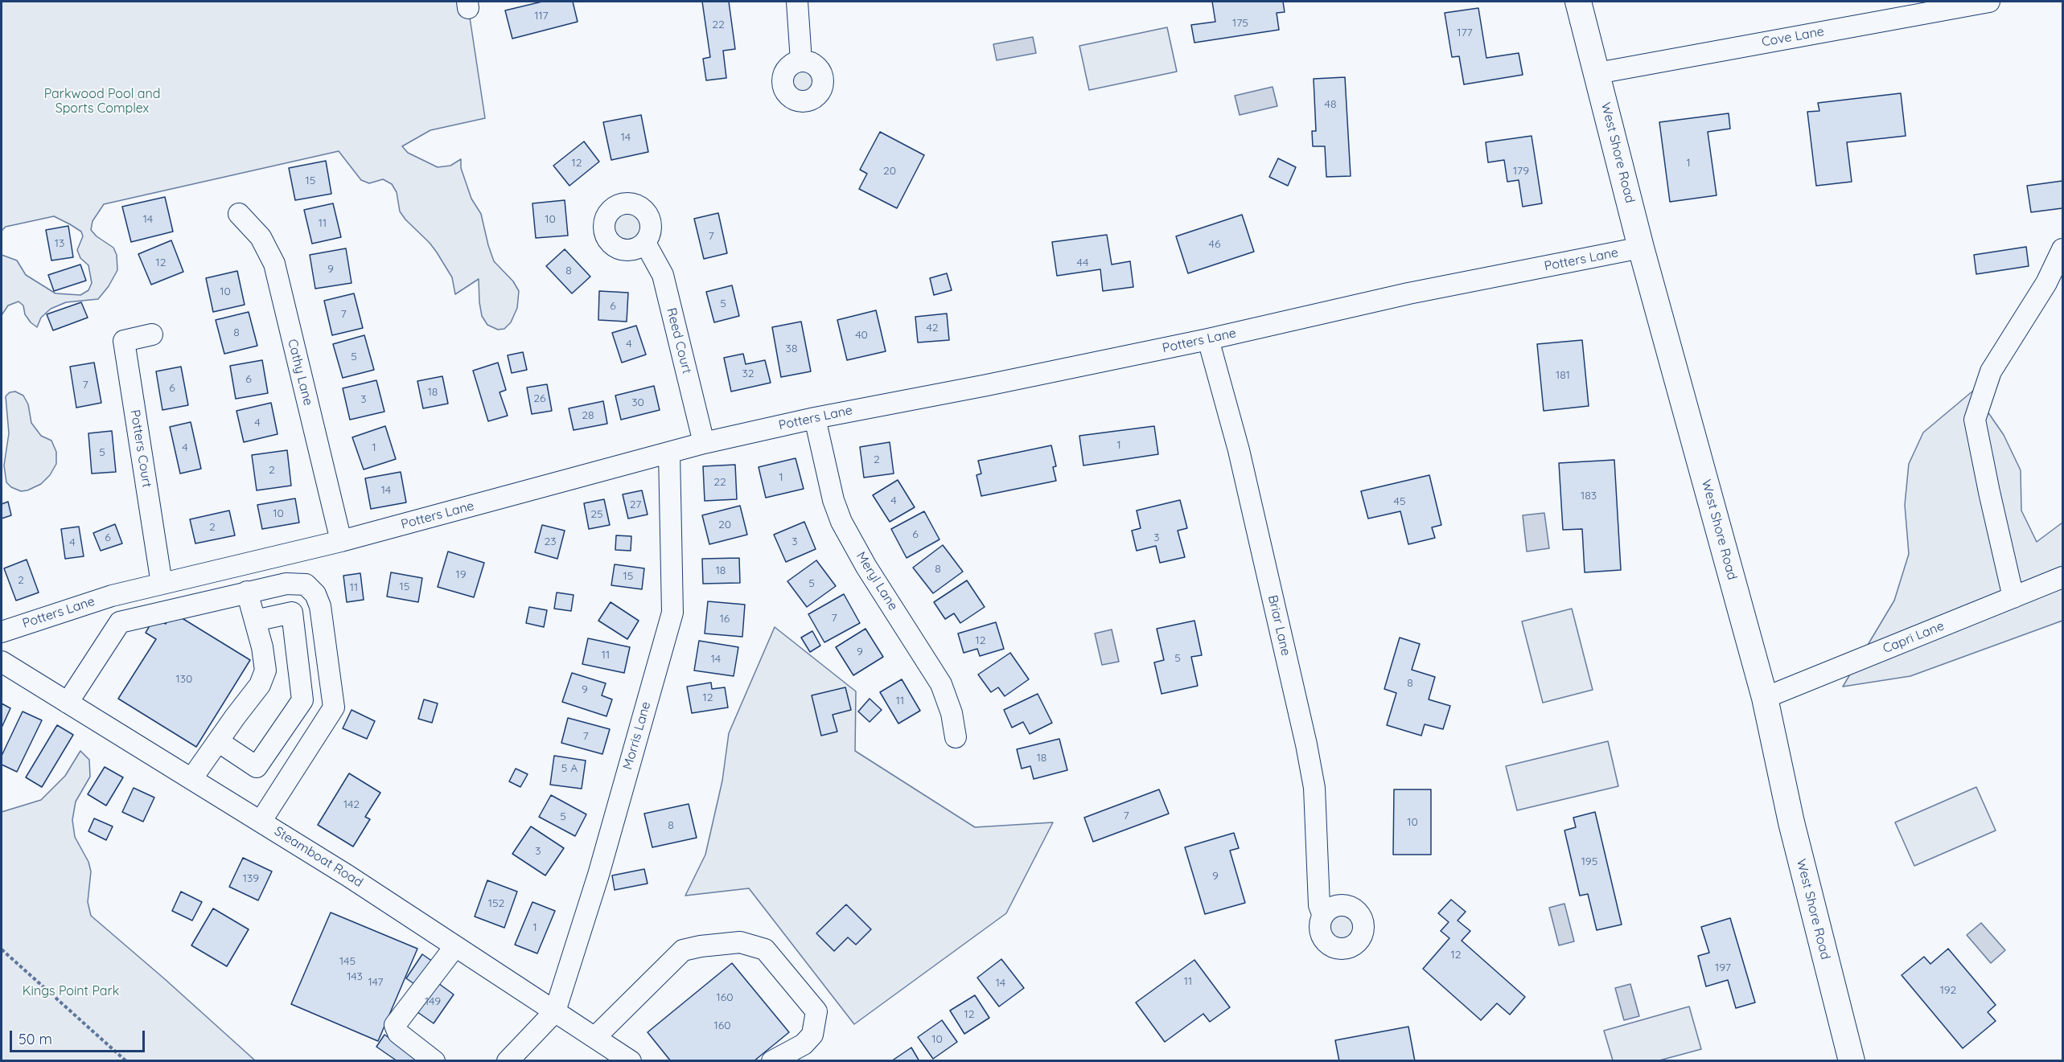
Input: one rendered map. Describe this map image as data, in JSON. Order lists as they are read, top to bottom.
{
  "streets": {
    "main road": ["West Shore Road"],
    "street": [
      "Cove Lane",
      "Potters Lane",
      "Reed Court",
      "Cathy Lane",
      "Potters Court",
      "Meryl Lane",
      "Briar Lane",
      "Capri Lane",
      "Morris Lane",
      "Steamboat Road"
    ]
  },
  "crossings": [
    ["Cove Lane", "West Shore Road"],
    ["West Shore Road", "Potters Lane"],
    ["West Shore Road", "Capri Lane"],
    ["Potters Lane", "Reed Court"],
    ["Potters Lane", "Cathy Lane"],
    ["Potters Lane", "Potters Court"],
    ["Potters Lane", "Meryl Lane"],
    ["Potters Lane", "Briar Lane"],
    ["Potters Lane", "Morris Lane"],
    ["Morris Lane", "Steamboat Road"]
  ],
  "parks": ["Parkwood Pool and Sports Complex", "Kings Point Park"],
  "house_numbers": [
    "117",
    "175",
    "22",
    "177",
    "48",
    "14",
    "12",
    "1",
    "20",
    "179",
    "15",
    "14",
    "10",
    "11",
    "7",
    "13",
    "46",
    "12",
    "44",
    "9",
    "8",
    "10",
    "5",
    "6",
    "7",
    "42",
    "8",
    "40",
    "4",
    "38",
    "5",
    "32",
    "181",
    "6",
    "7",
    "6",
    "18",
    "26",
    "3",
    "30",
    "28",
    "4",
    "1",
    "4",
    "1",
    "5",
    "2",
    "2",
    "1",
    "22",
    "14",
    "183",
    "4",
    "45",
    "27",
    "10",
    "25",
    "20",
    "2",
    "6",
    "6",
    "3",
    "23",
    "3",
    "4",
    "8",
    "18",
    "19",
    "15",
    "2",
    "5",
    "15",
    "11",
    "7",
    "16",
    "12",
    "9",
    "11",
    "5",
    "14",
    "130",
    "8",
    "9",
    "12",
    "11",
    "7",
    "18",
    "5 A",
    "142",
    "7",
    "5",
    "10",
    "8",
    "3",
    "195",
    "9",
    "139",
    "152",
    "1",
    "12",
    "145",
    "197",
    "143",
    "11",
    "147",
    "14",
    "192",
    "160",
    "149",
    "12",
    "160",
    "10"
  ],
  "scale_bar": "50 m"
}
